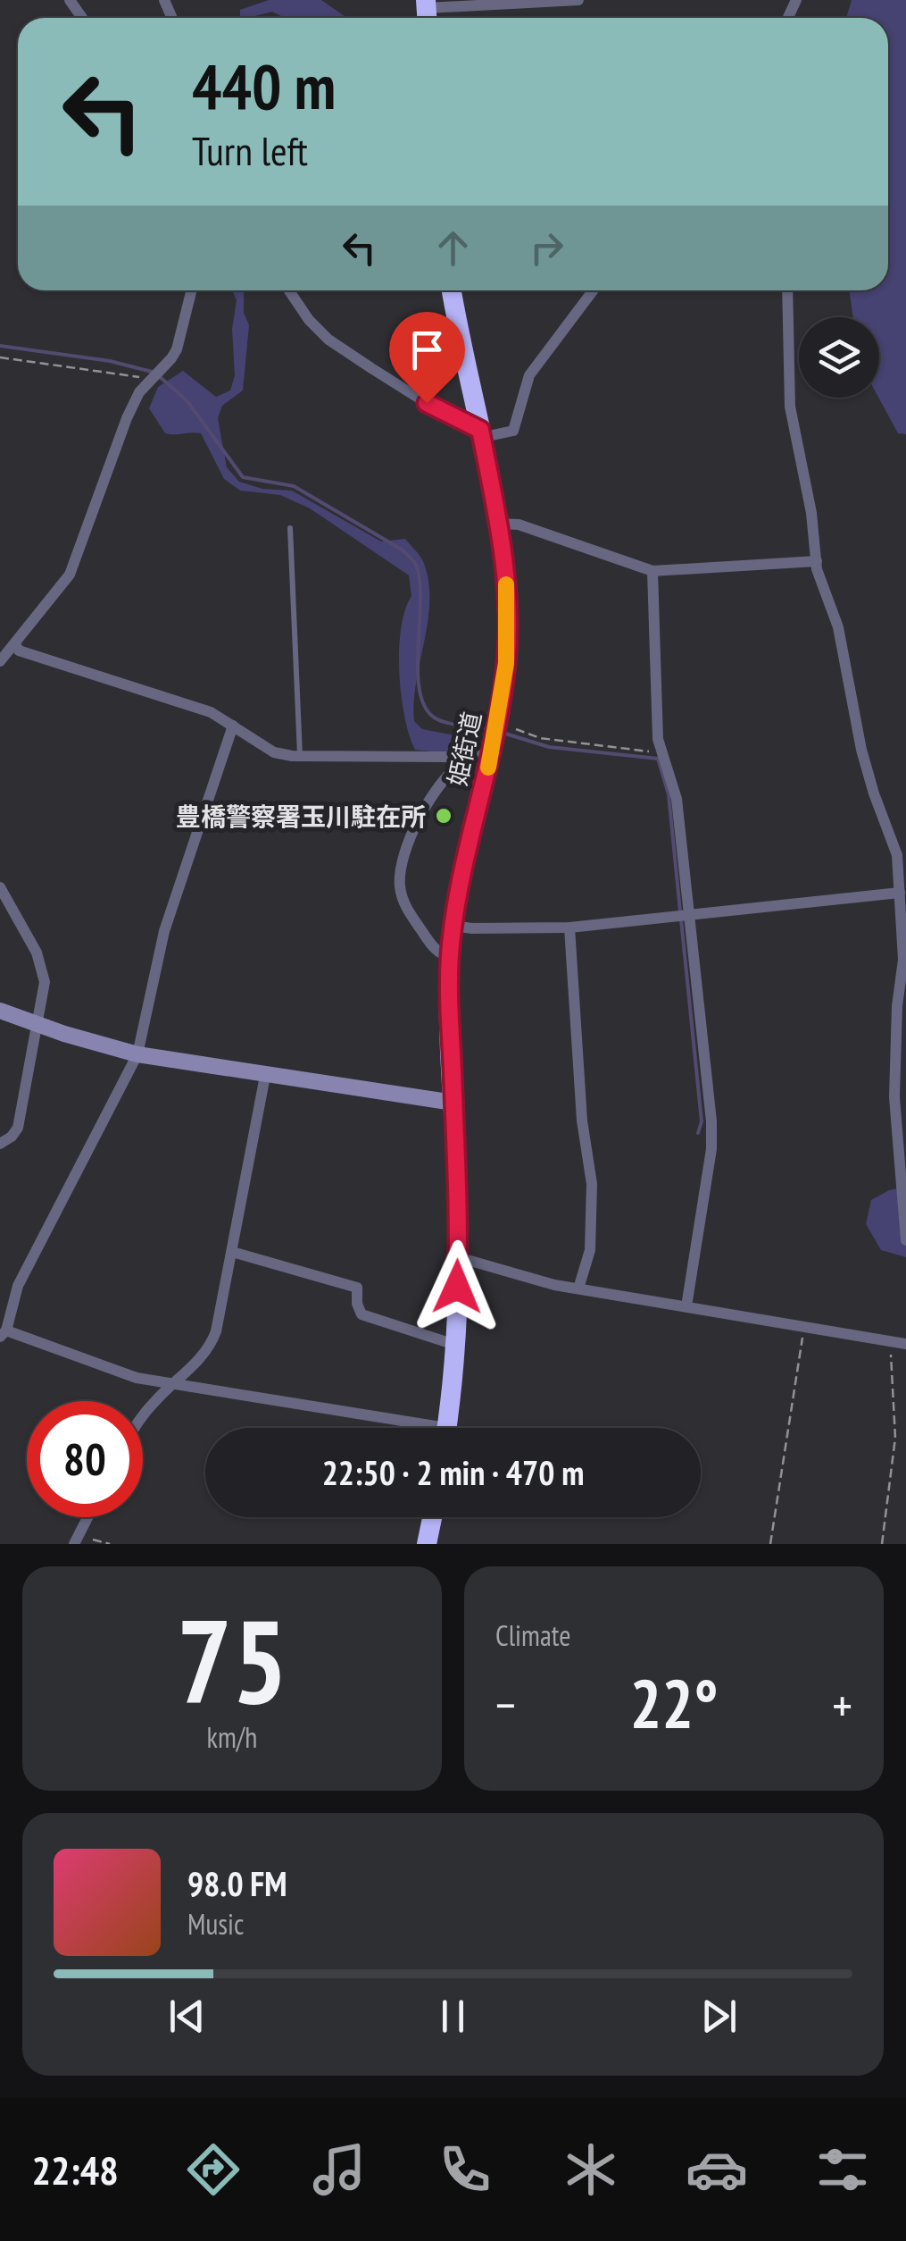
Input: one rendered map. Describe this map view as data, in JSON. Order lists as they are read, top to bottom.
{
  "streets": {
    "highway": ["姫街道"]
  },
  "places": ["豊橋警察署玉川駐在所"],
  "page": {
    "turn": ["440 m", "Turn left"],
    "limit": "80",
    "trip": "22:50 · 2 min · 470 m",
    "tile": [
      ["75", "km/h"],
      "Climate"
    ],
    "heat": ["−", "22°", "+"],
    "song": ["98.0 FM", "Music"],
    "tabs": "22:48"
  }
}
